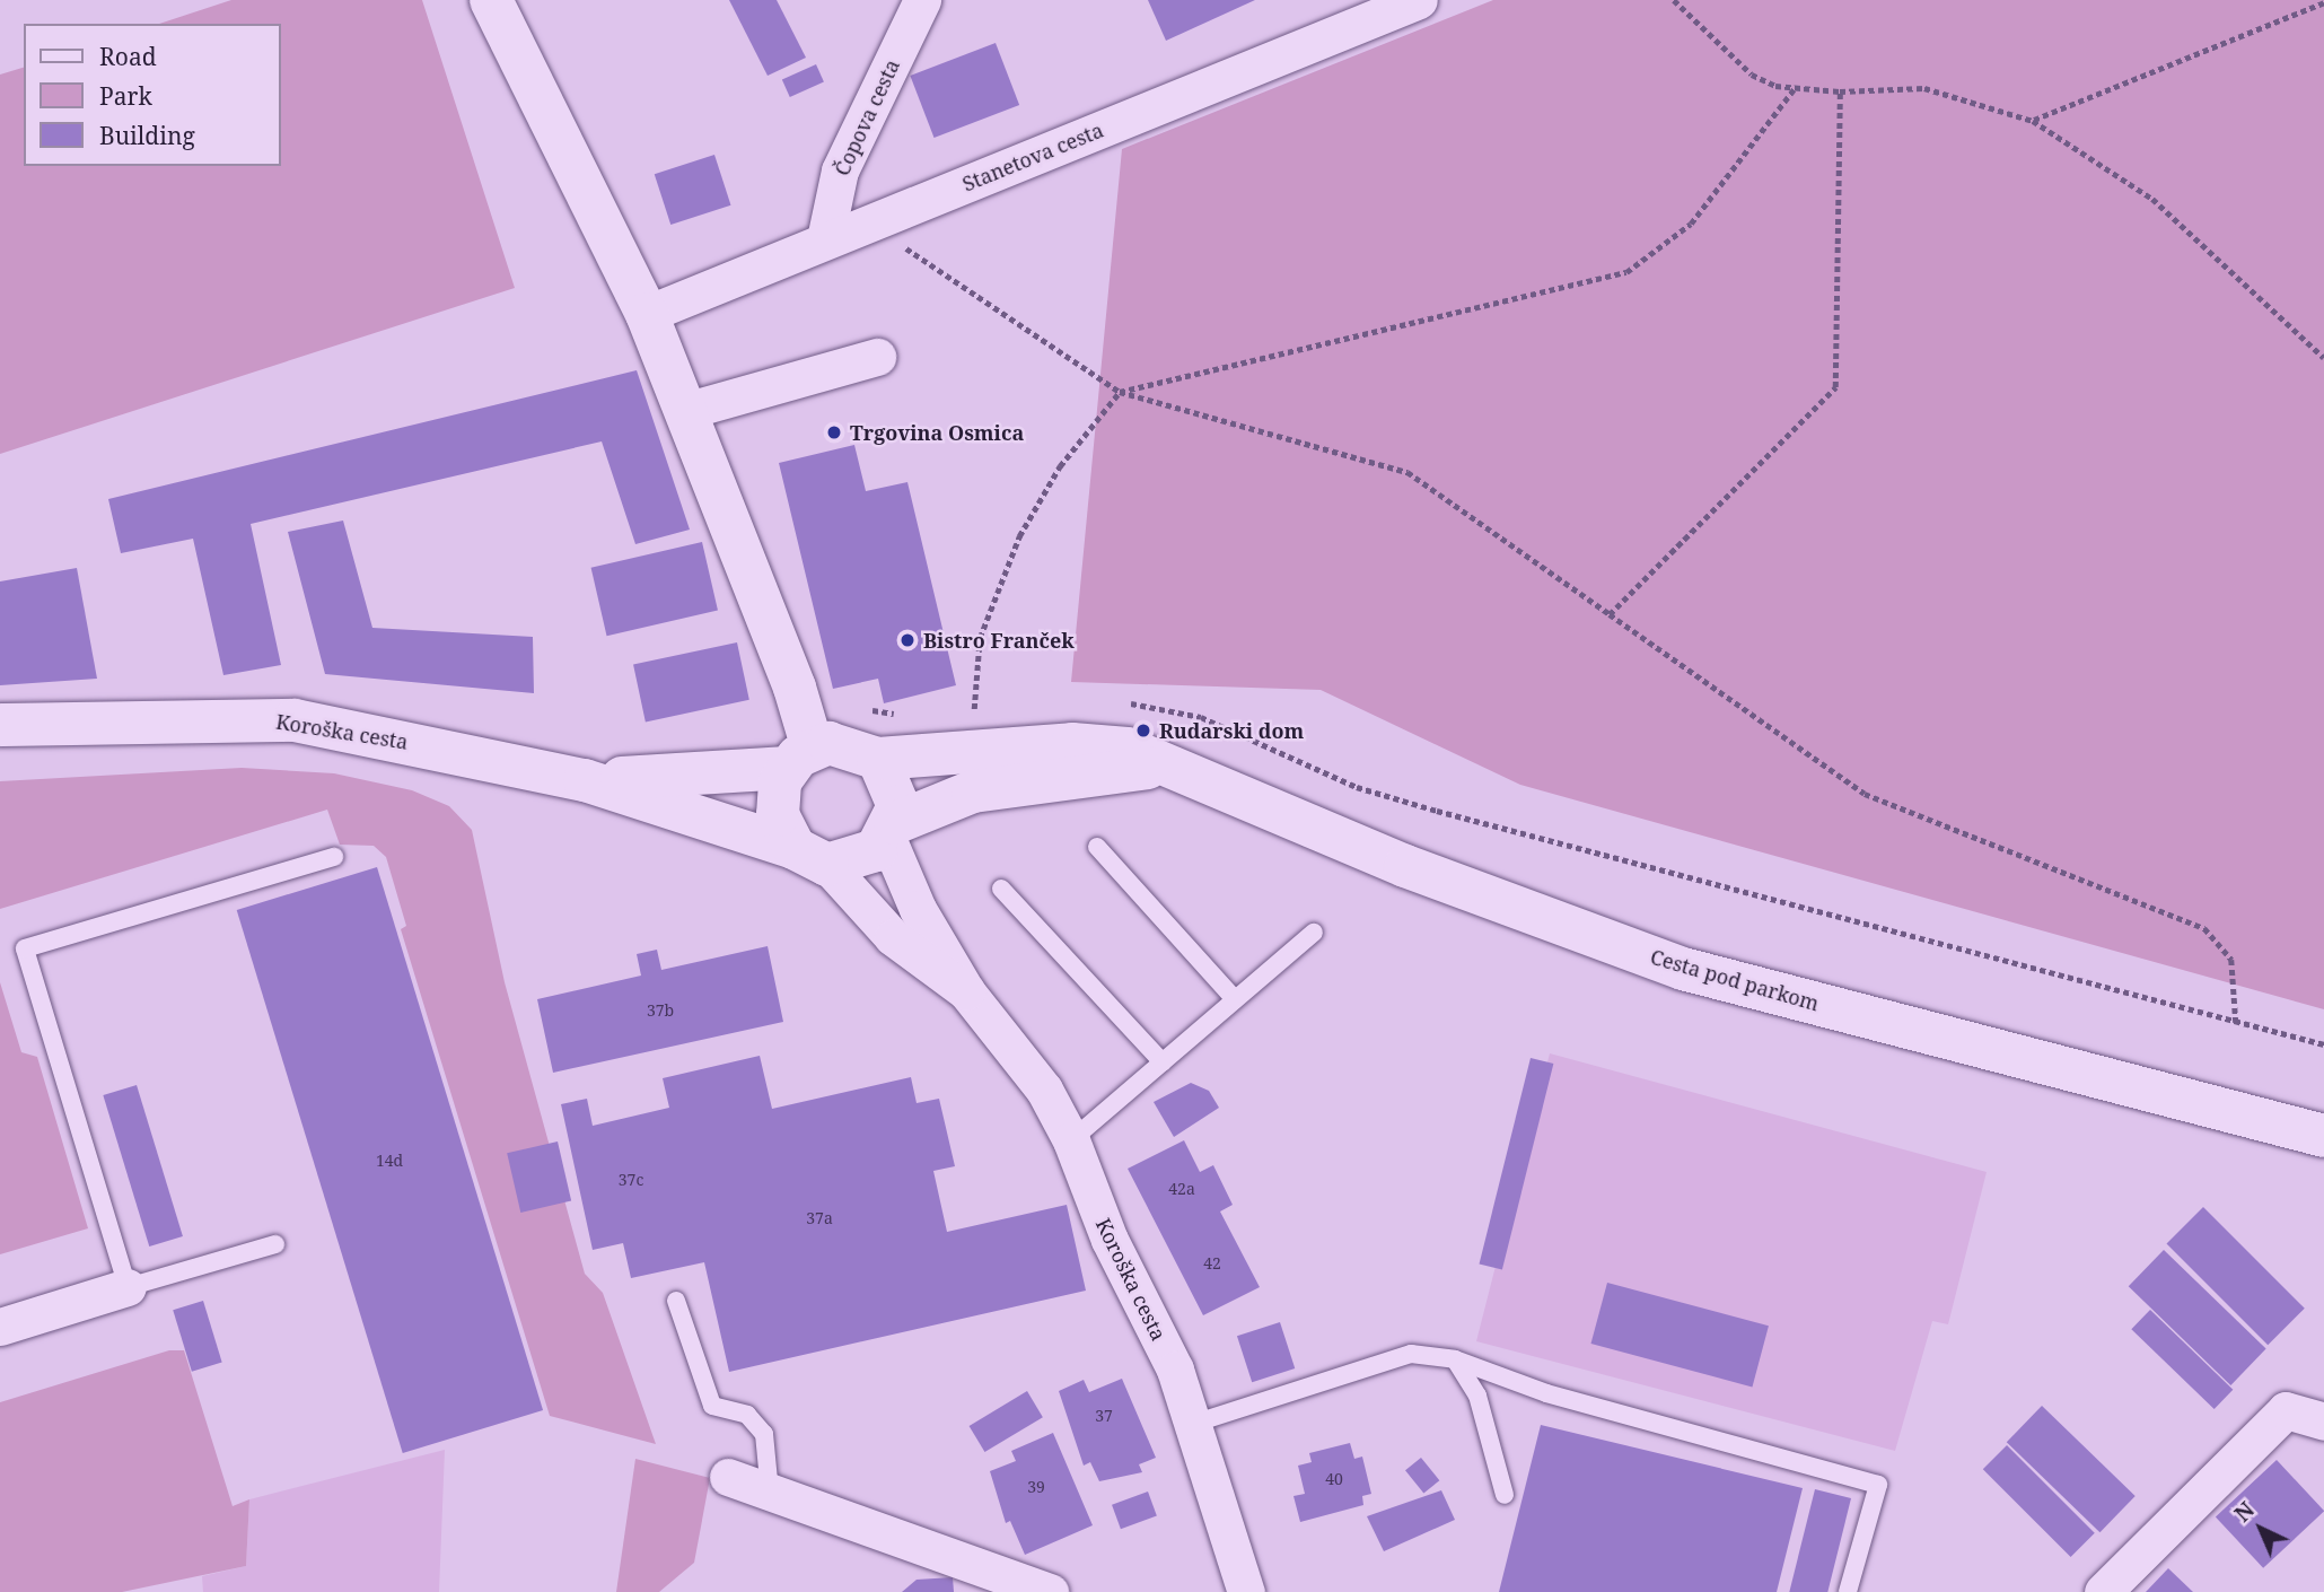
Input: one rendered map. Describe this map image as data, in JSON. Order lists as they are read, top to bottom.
{
  "streets": {
    "main road": ["Koroška cesta", "Cesta pod parkom"],
    "street": ["Čopova cesta", "Stanetova cesta"]
  },
  "crossings": [
    ["Čopova cesta", "Stanetova cesta"]
  ],
  "places": ["Trgovina Osmica", "Bistro Franček", "Rudarski dom"],
  "house_numbers": [
    "37b",
    "14d",
    "37c",
    "42a",
    "37a",
    "42",
    "37",
    "40",
    "39"
  ],
  "legend": ["Road", "Park", "Building"],
  "north": "top left"
}
